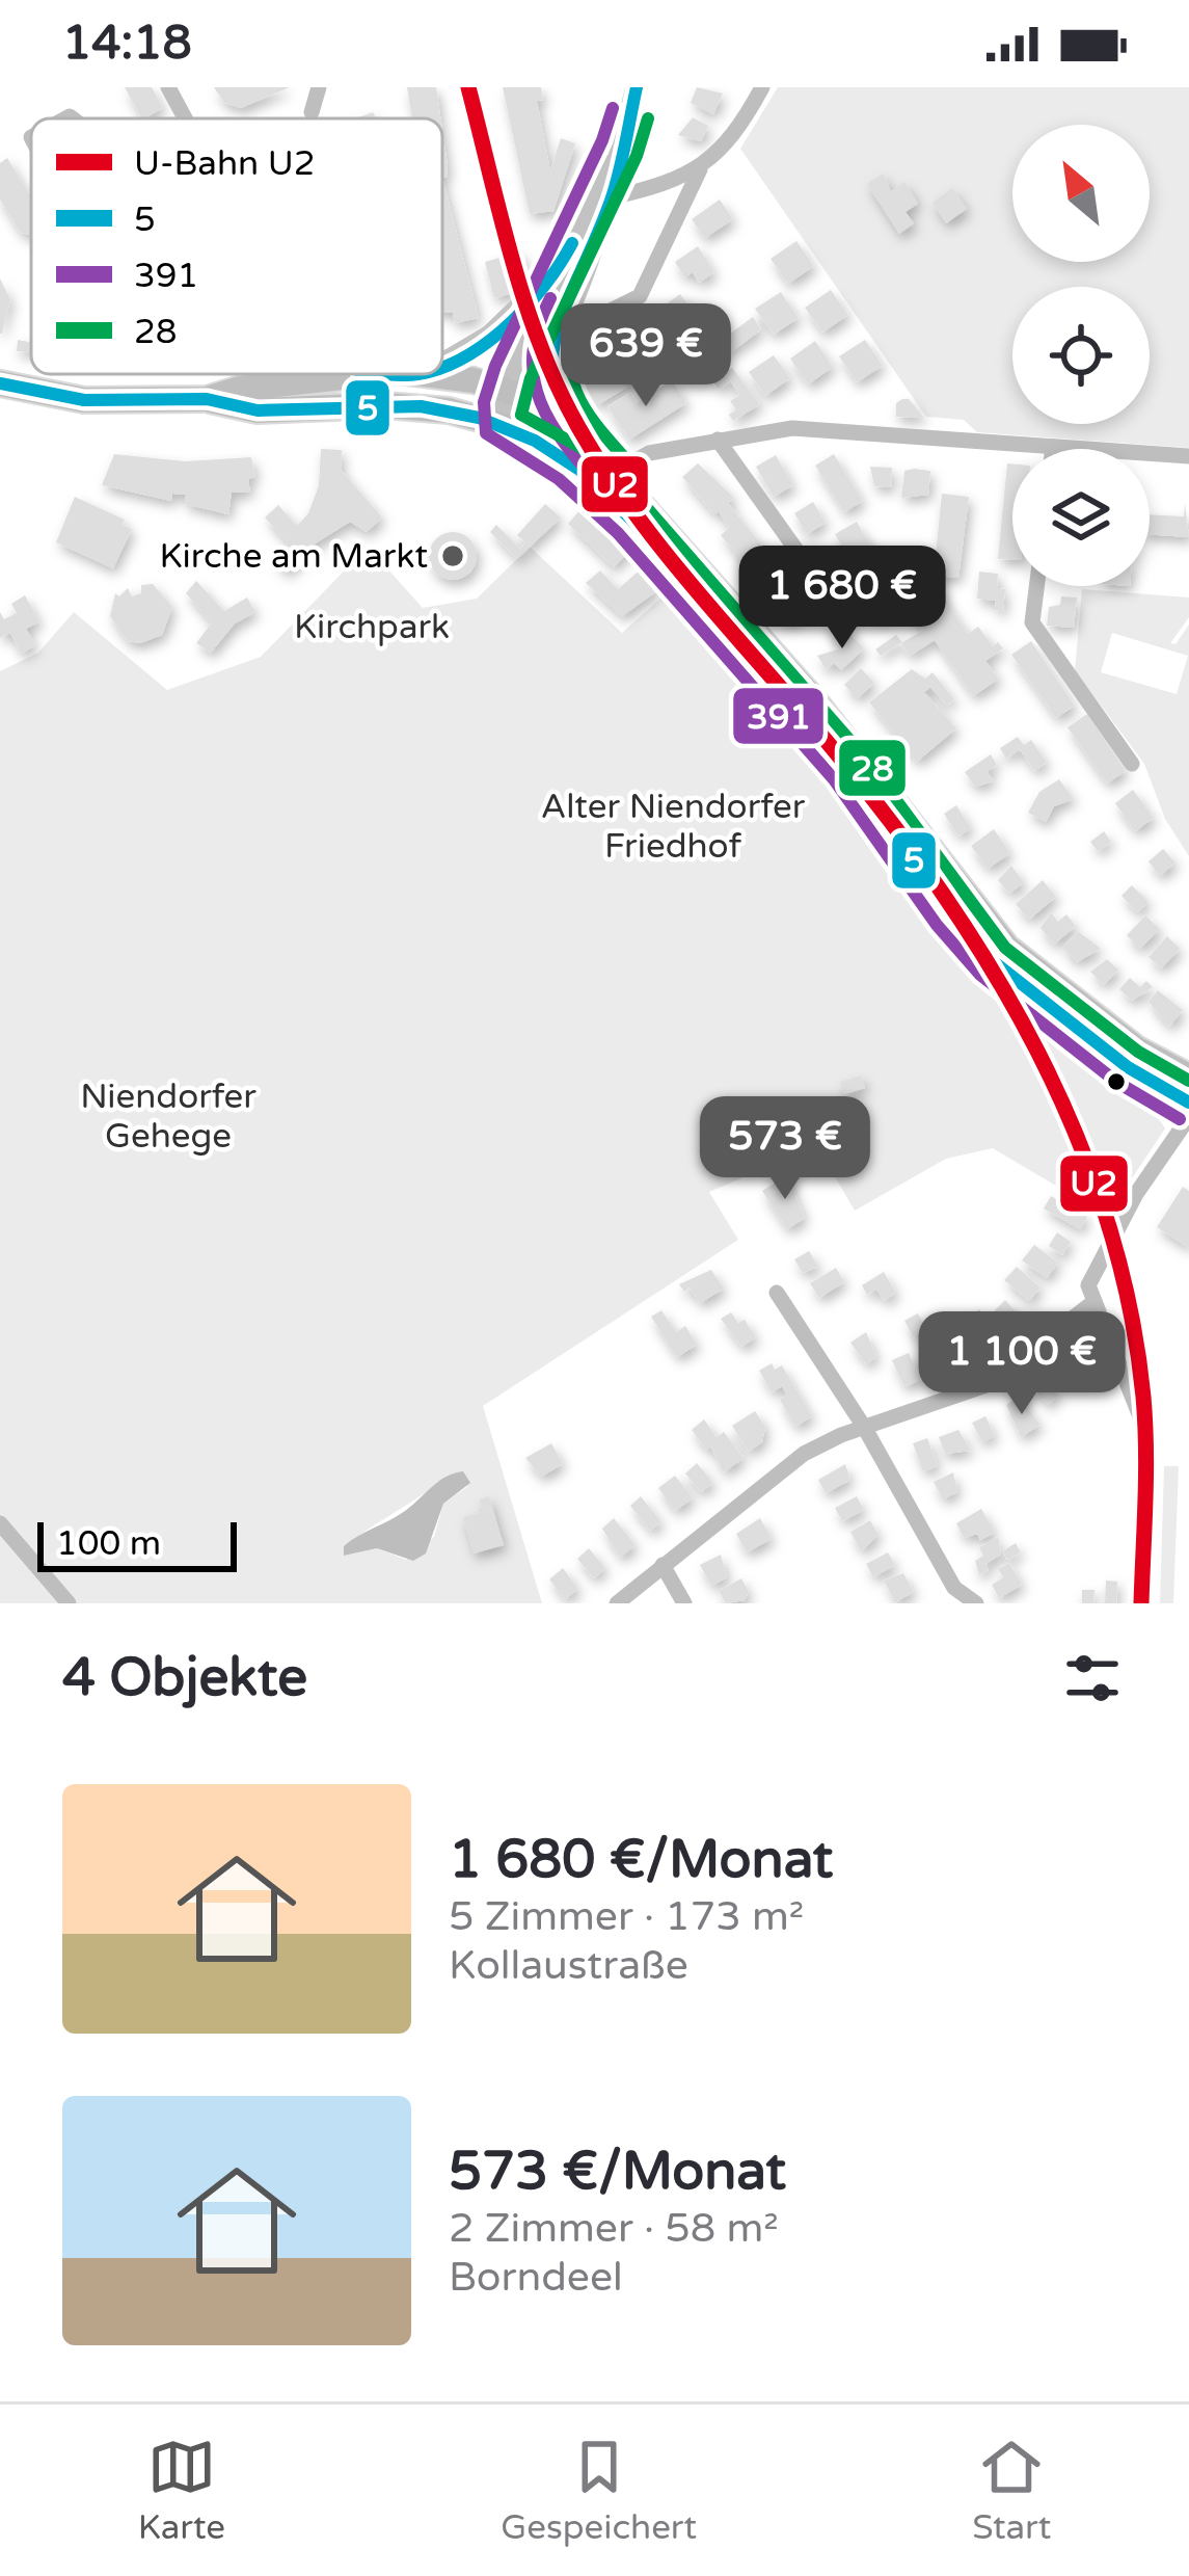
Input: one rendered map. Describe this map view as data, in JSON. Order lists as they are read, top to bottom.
{
  "parks": ["Kirchpark", "Alter Niendorfer Friedhof", "Niendorfer Gehege"],
  "places": ["Kirche am Markt"],
  "lines": [
    "metro line U2",
    "transit line 5",
    "transit line 391",
    "transit line 28"
  ],
  "legend": [
    "U-Bahn U2",
    "5",
    "391",
    "28"
  ],
  "scale_bar": "100 m",
  "north": "top left",
  "page": {
    "status": "14:18",
    "price": [
      "639 €",
      "1 680 €",
      "573 €",
      "1 100 €"
    ],
    "scale": "100 m",
    "heading": "4 Objekte",
    "list": [
      {
        "name": "1 680 €/Monat",
        "note": "5 Zimmer · 173 m² · Kollaustraße"
      },
      {
        "name": "573 €/Monat",
        "note": "2 Zimmer · 58 m² · Borndeel"
      }
    ],
    "tabs": ["Karte", "Gespeichert", "Start"]
  }
}
